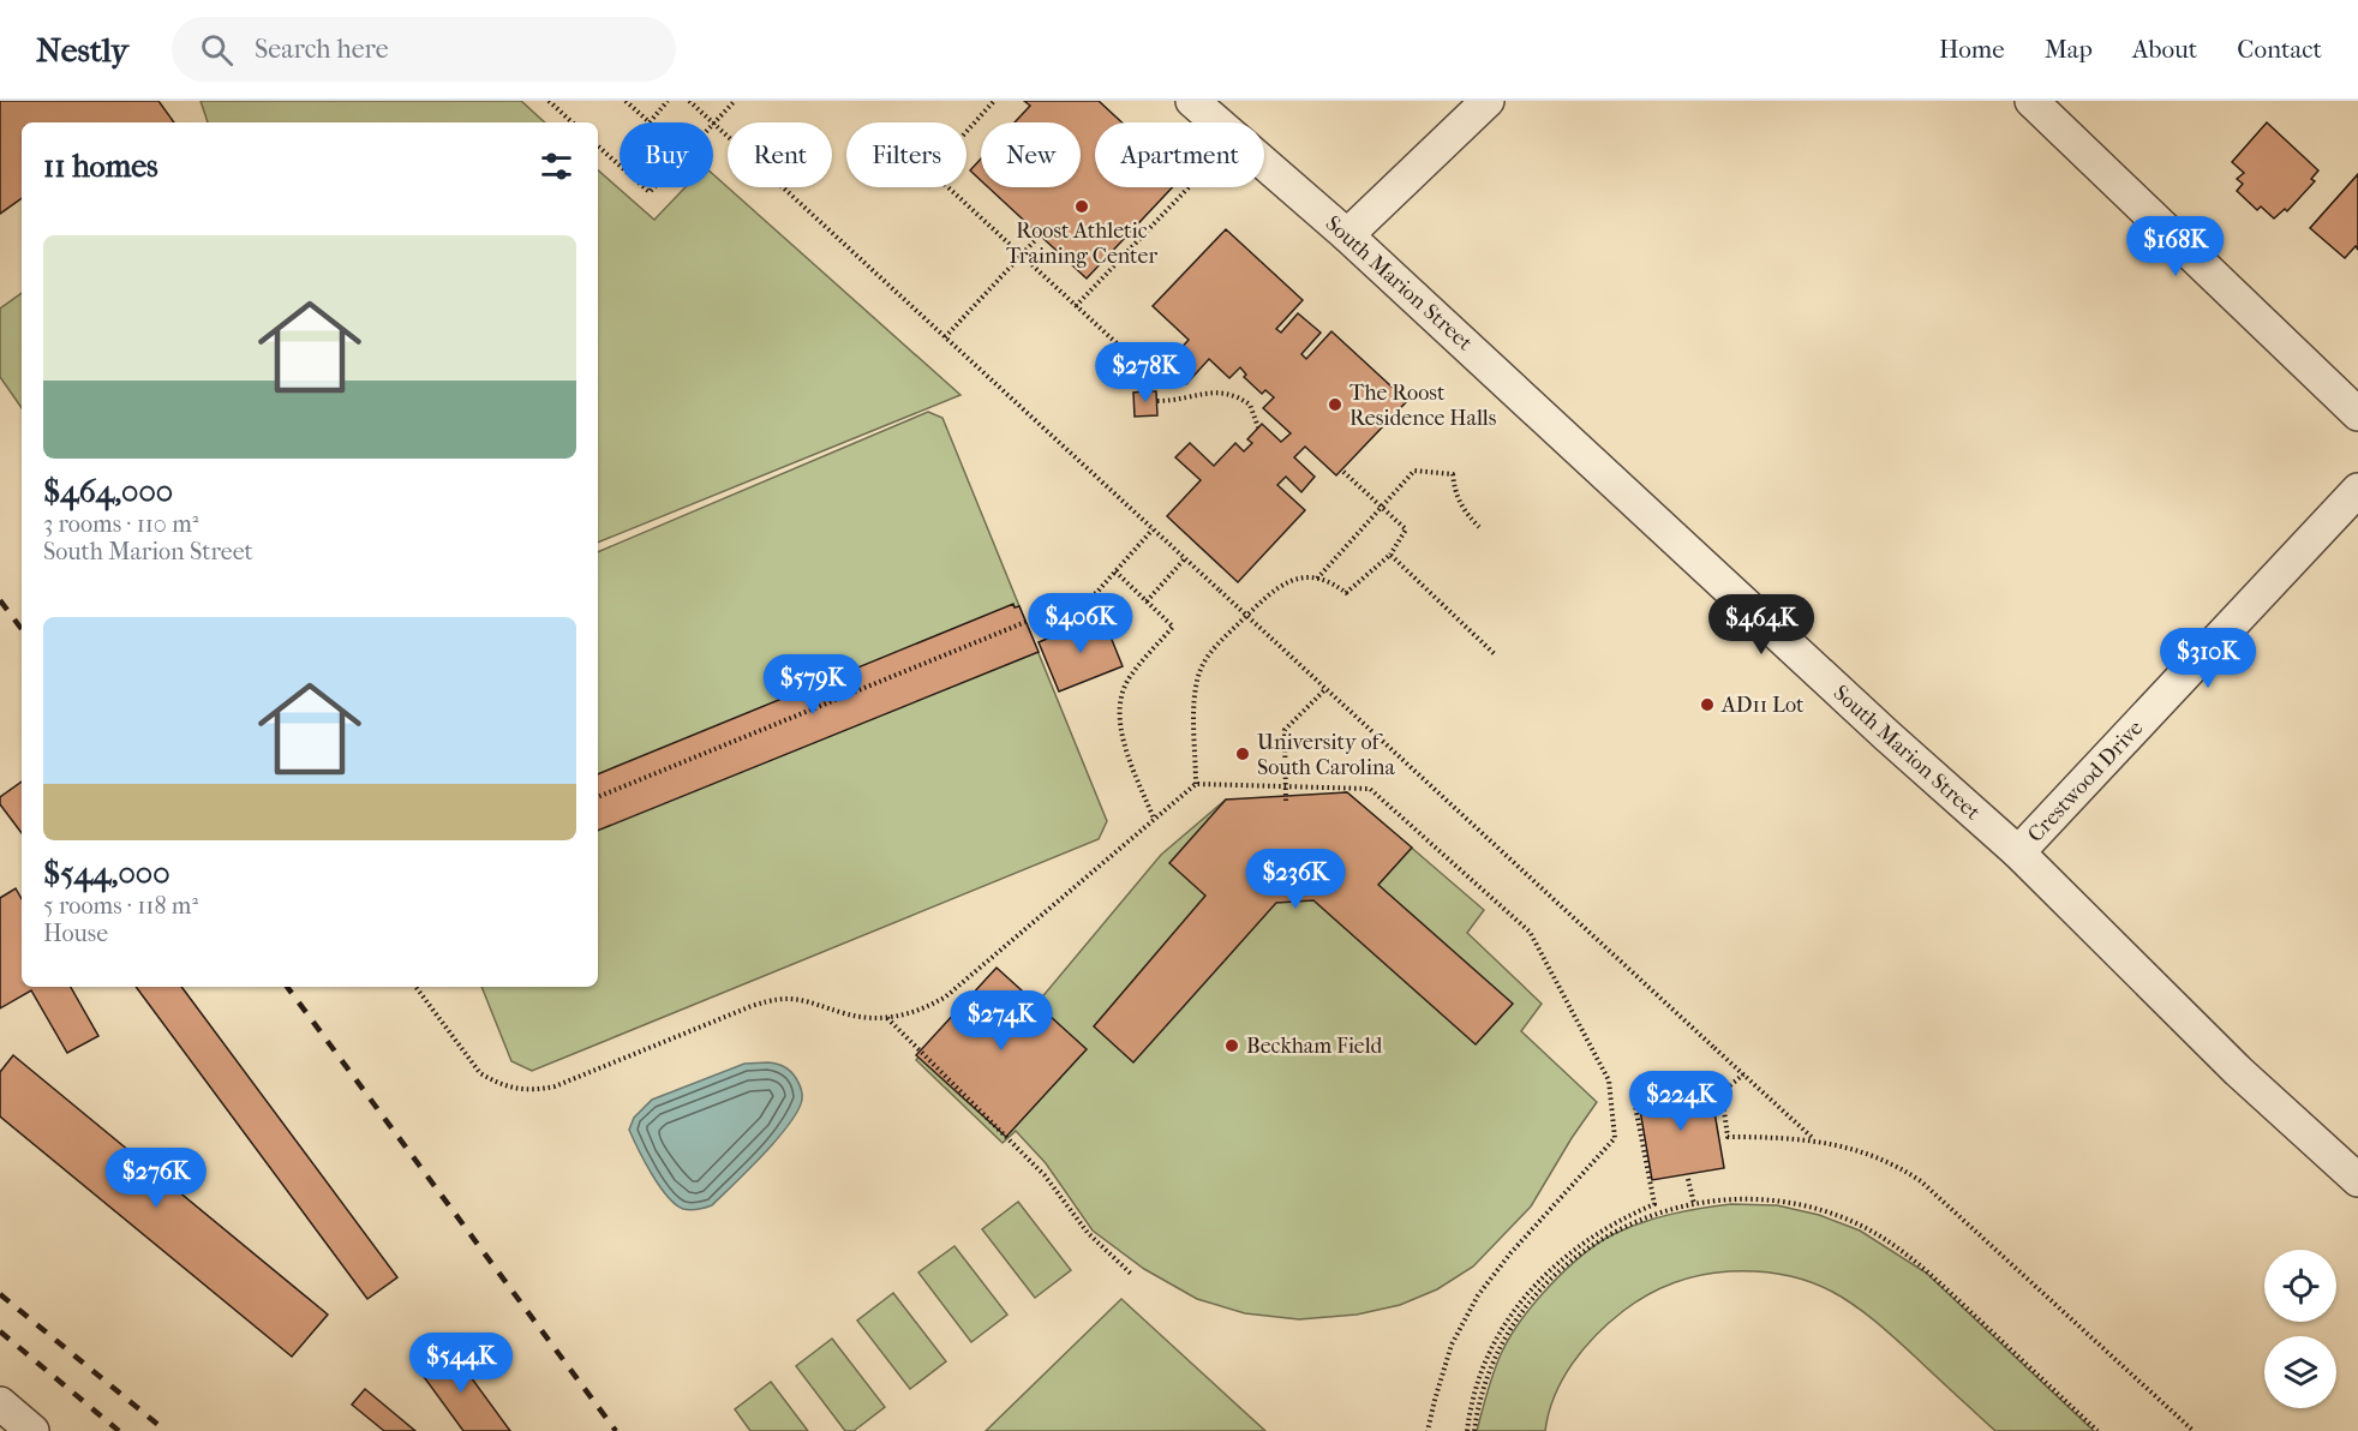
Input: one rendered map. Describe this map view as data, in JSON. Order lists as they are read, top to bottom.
{
  "streets": {
    "street": ["South Marion Street", "Crestwood Drive"]
  },
  "crossings": [
    ["South Marion Street", "Crestwood Drive"]
  ],
  "places": [
    "Roost Athletic Training Center",
    "The Roost Residence Halls",
    "AD11 Lot",
    "University of South Carolina",
    "Beckham Field"
  ],
  "page": {
    "header": "Nestly",
    "search": "Search here",
    "nav": [
      "Home",
      "Map",
      "About",
      "Contact"
    ],
    "chip": [
      "Buy",
      "Rent",
      "Filters",
      "New",
      "Apartment"
    ],
    "heading": "11 homes",
    "list": [
      {
        "name": "$464,000",
        "note": "3 rooms · 110 m² · South Marion Street"
      },
      {
        "name": "$544,000",
        "note": "5 rooms · 118 m² · House"
      }
    ],
    "price": [
      "$168K",
      "$278K",
      "$406K",
      "$464K",
      "$310K",
      "$579K",
      "$236K",
      "$274K",
      "$224K",
      "$276K",
      "$544K"
    ]
  }
}
